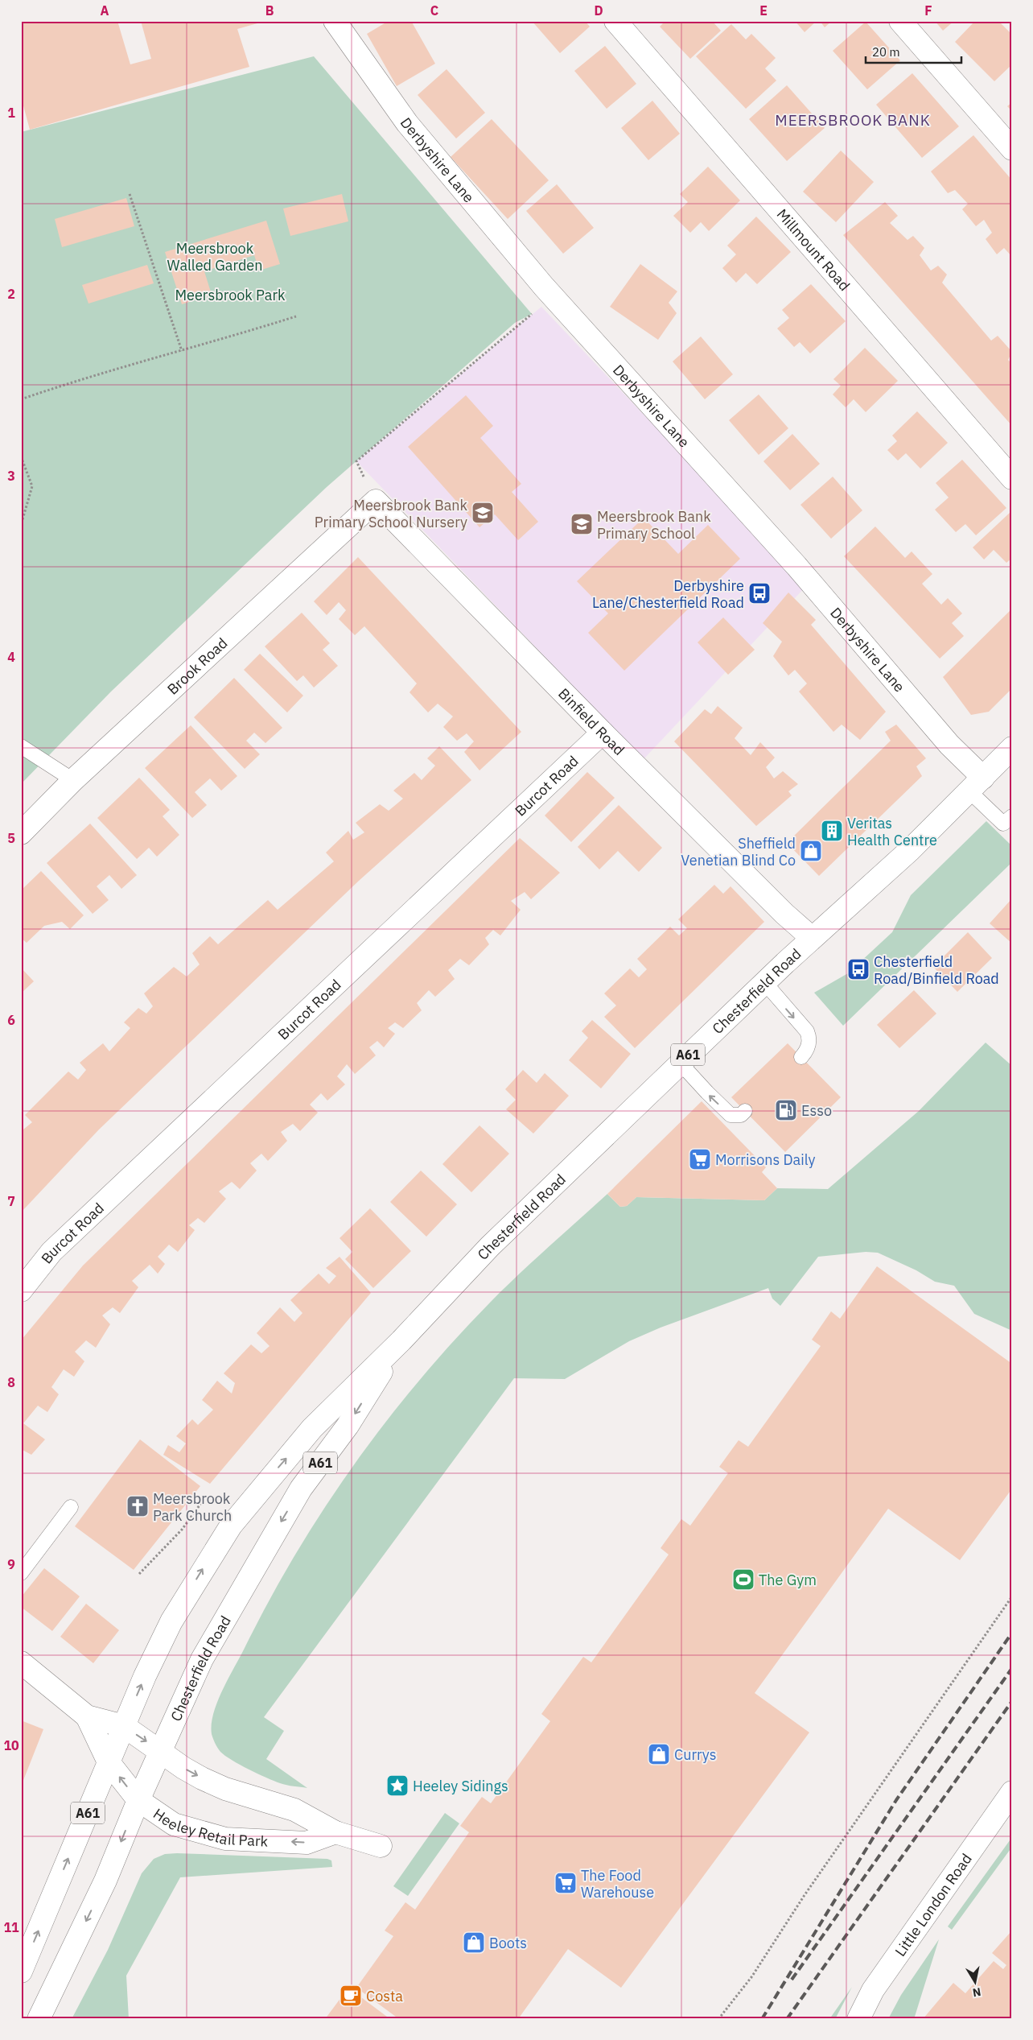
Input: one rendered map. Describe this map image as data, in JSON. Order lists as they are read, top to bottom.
{
  "streets": {
    "main road": [
      "Derbyshire Lane",
      "Millmount Road",
      "Brook Road",
      "Binfield Road",
      "Burcot Road",
      "Chesterfield Road",
      "A61",
      "Heeley Retail Park",
      "Little London Road"
    ]
  },
  "crossings": [
    ["Derbyshire Lane", "Chesterfield Road"],
    ["Brook Road", "Binfield Road"],
    ["Binfield Road", "Burcot Road"],
    ["Binfield Road", "Chesterfield Road"],
    ["Chesterfield Road", "Heeley Retail Park"]
  ],
  "districts": ["MEERSBROOK BANK"],
  "parks": ["Meersbrook Walled Garden", "Meersbrook Park"],
  "places": {
    "school or university": ["Meersbrook Bank Primary School Nursery", "Meersbrook Bank Primary School"],
    "bus stop": ["Derbyshire Lane/Chesterfield Road", "Chesterfield Road/Binfield Road"],
    "building": ["Veritas Health Centre"],
    "shop": ["Sheffield Venetian Blind Co", "Currys", "Boots"],
    "fuel station": ["Esso"],
    "supermarket": ["Morrisons Daily", "The Food Warehouse"],
    "church": ["Meersbrook Park Church"],
    "sports": ["The Gym"],
    "place": ["Heeley Sidings"],
    "cafe": ["Costa"]
  },
  "scale_bar": "20 m",
  "north": "bottom",
  "grid": {
    "columns": [
      "A",
      "B",
      "C",
      "D",
      "E",
      "F"
    ],
    "rows": [
      "1",
      "2",
      "3",
      "4",
      "5",
      "6",
      "7",
      "8",
      "9",
      "10",
      "11"
    ]
  }
}
